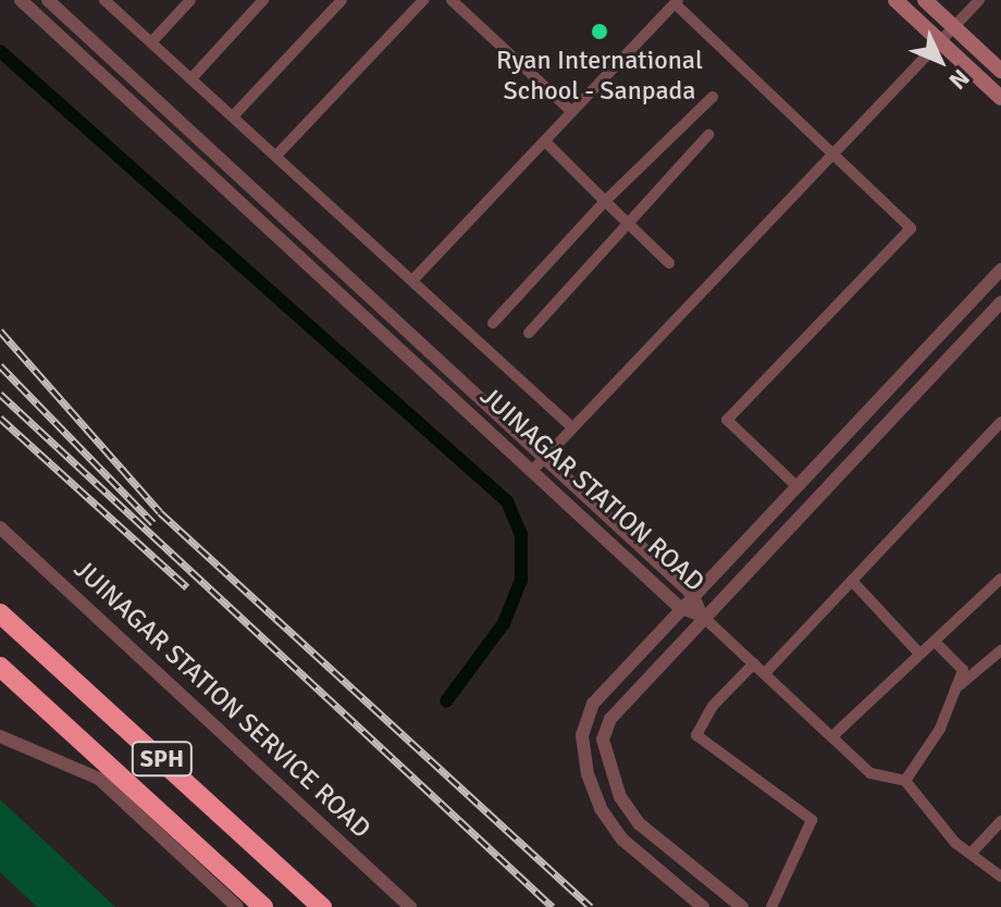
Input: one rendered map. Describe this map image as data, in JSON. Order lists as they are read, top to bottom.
{
  "streets": {
    "highway": ["SPH"],
    "street": ["JUINAGAR STATION ROAD", "JUINAGAR STATION SERVICE ROAD"]
  },
  "places": ["Ryan International School - Sanpada"],
  "north": "bottom right"
}
